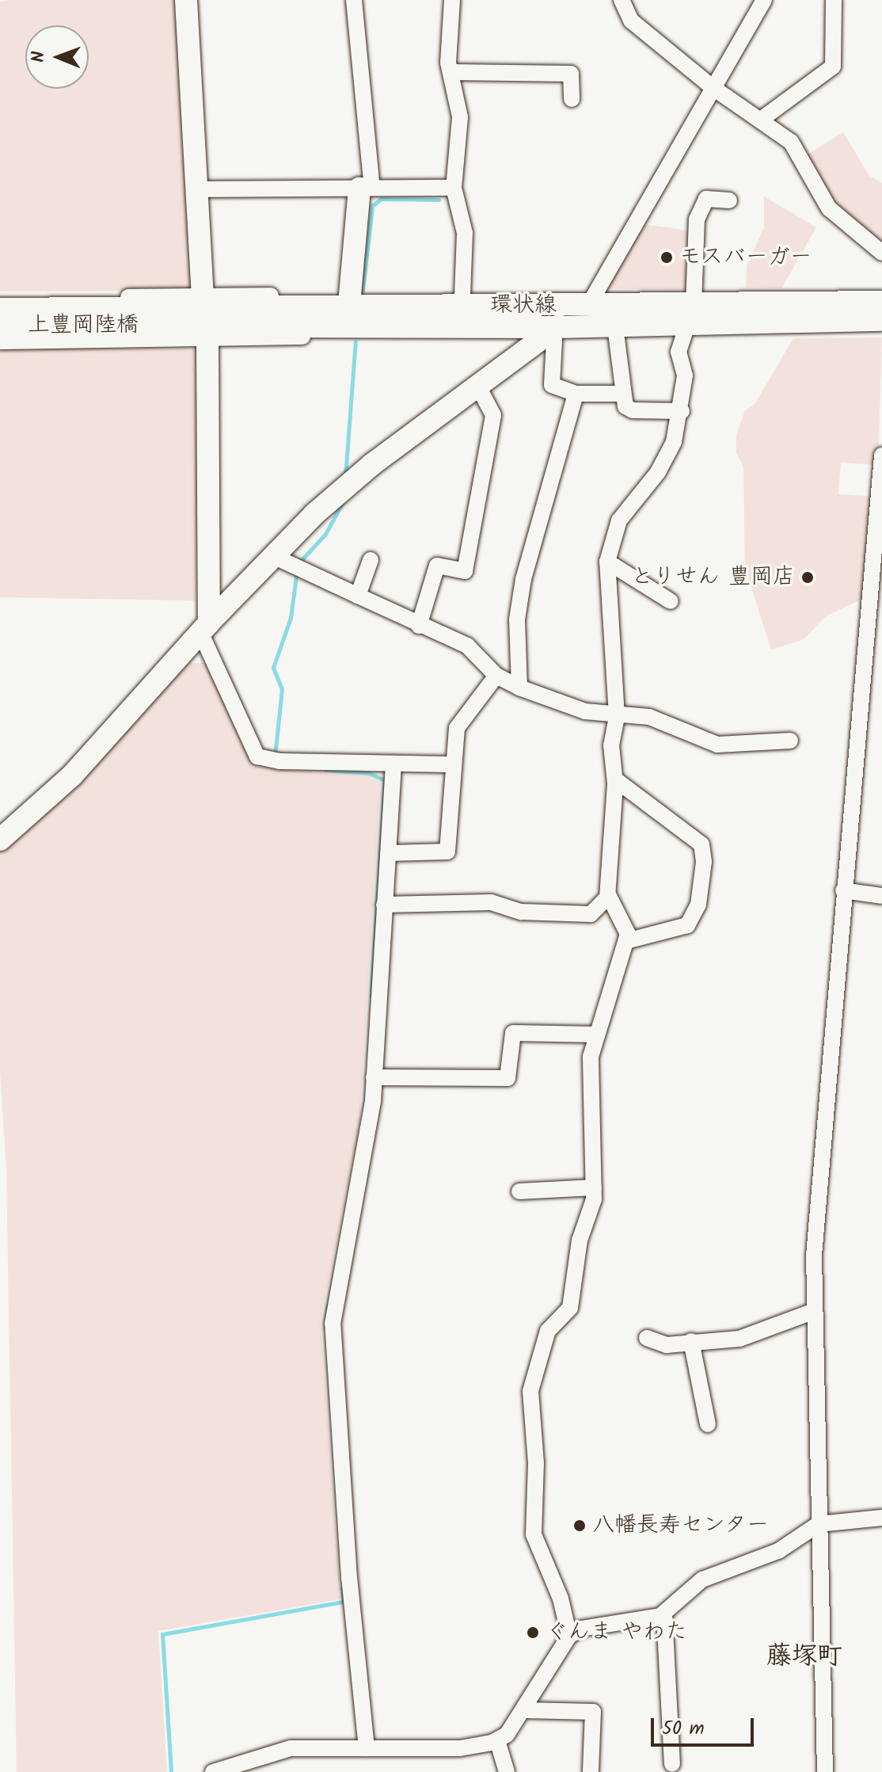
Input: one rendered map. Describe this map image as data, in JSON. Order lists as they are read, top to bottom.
{
  "streets": {
    "street": ["環状線", "上豊岡陸橋"]
  },
  "crossings": [
    ["環状線", "上豊岡陸橋"]
  ],
  "districts": ["藤塚町"],
  "places": [
    "モスバーガー",
    "とりせん 豊岡店",
    "八幡長寿センター",
    "ぐんま やわた"
  ],
  "scale_bar": "50 m",
  "north": "left"
}
